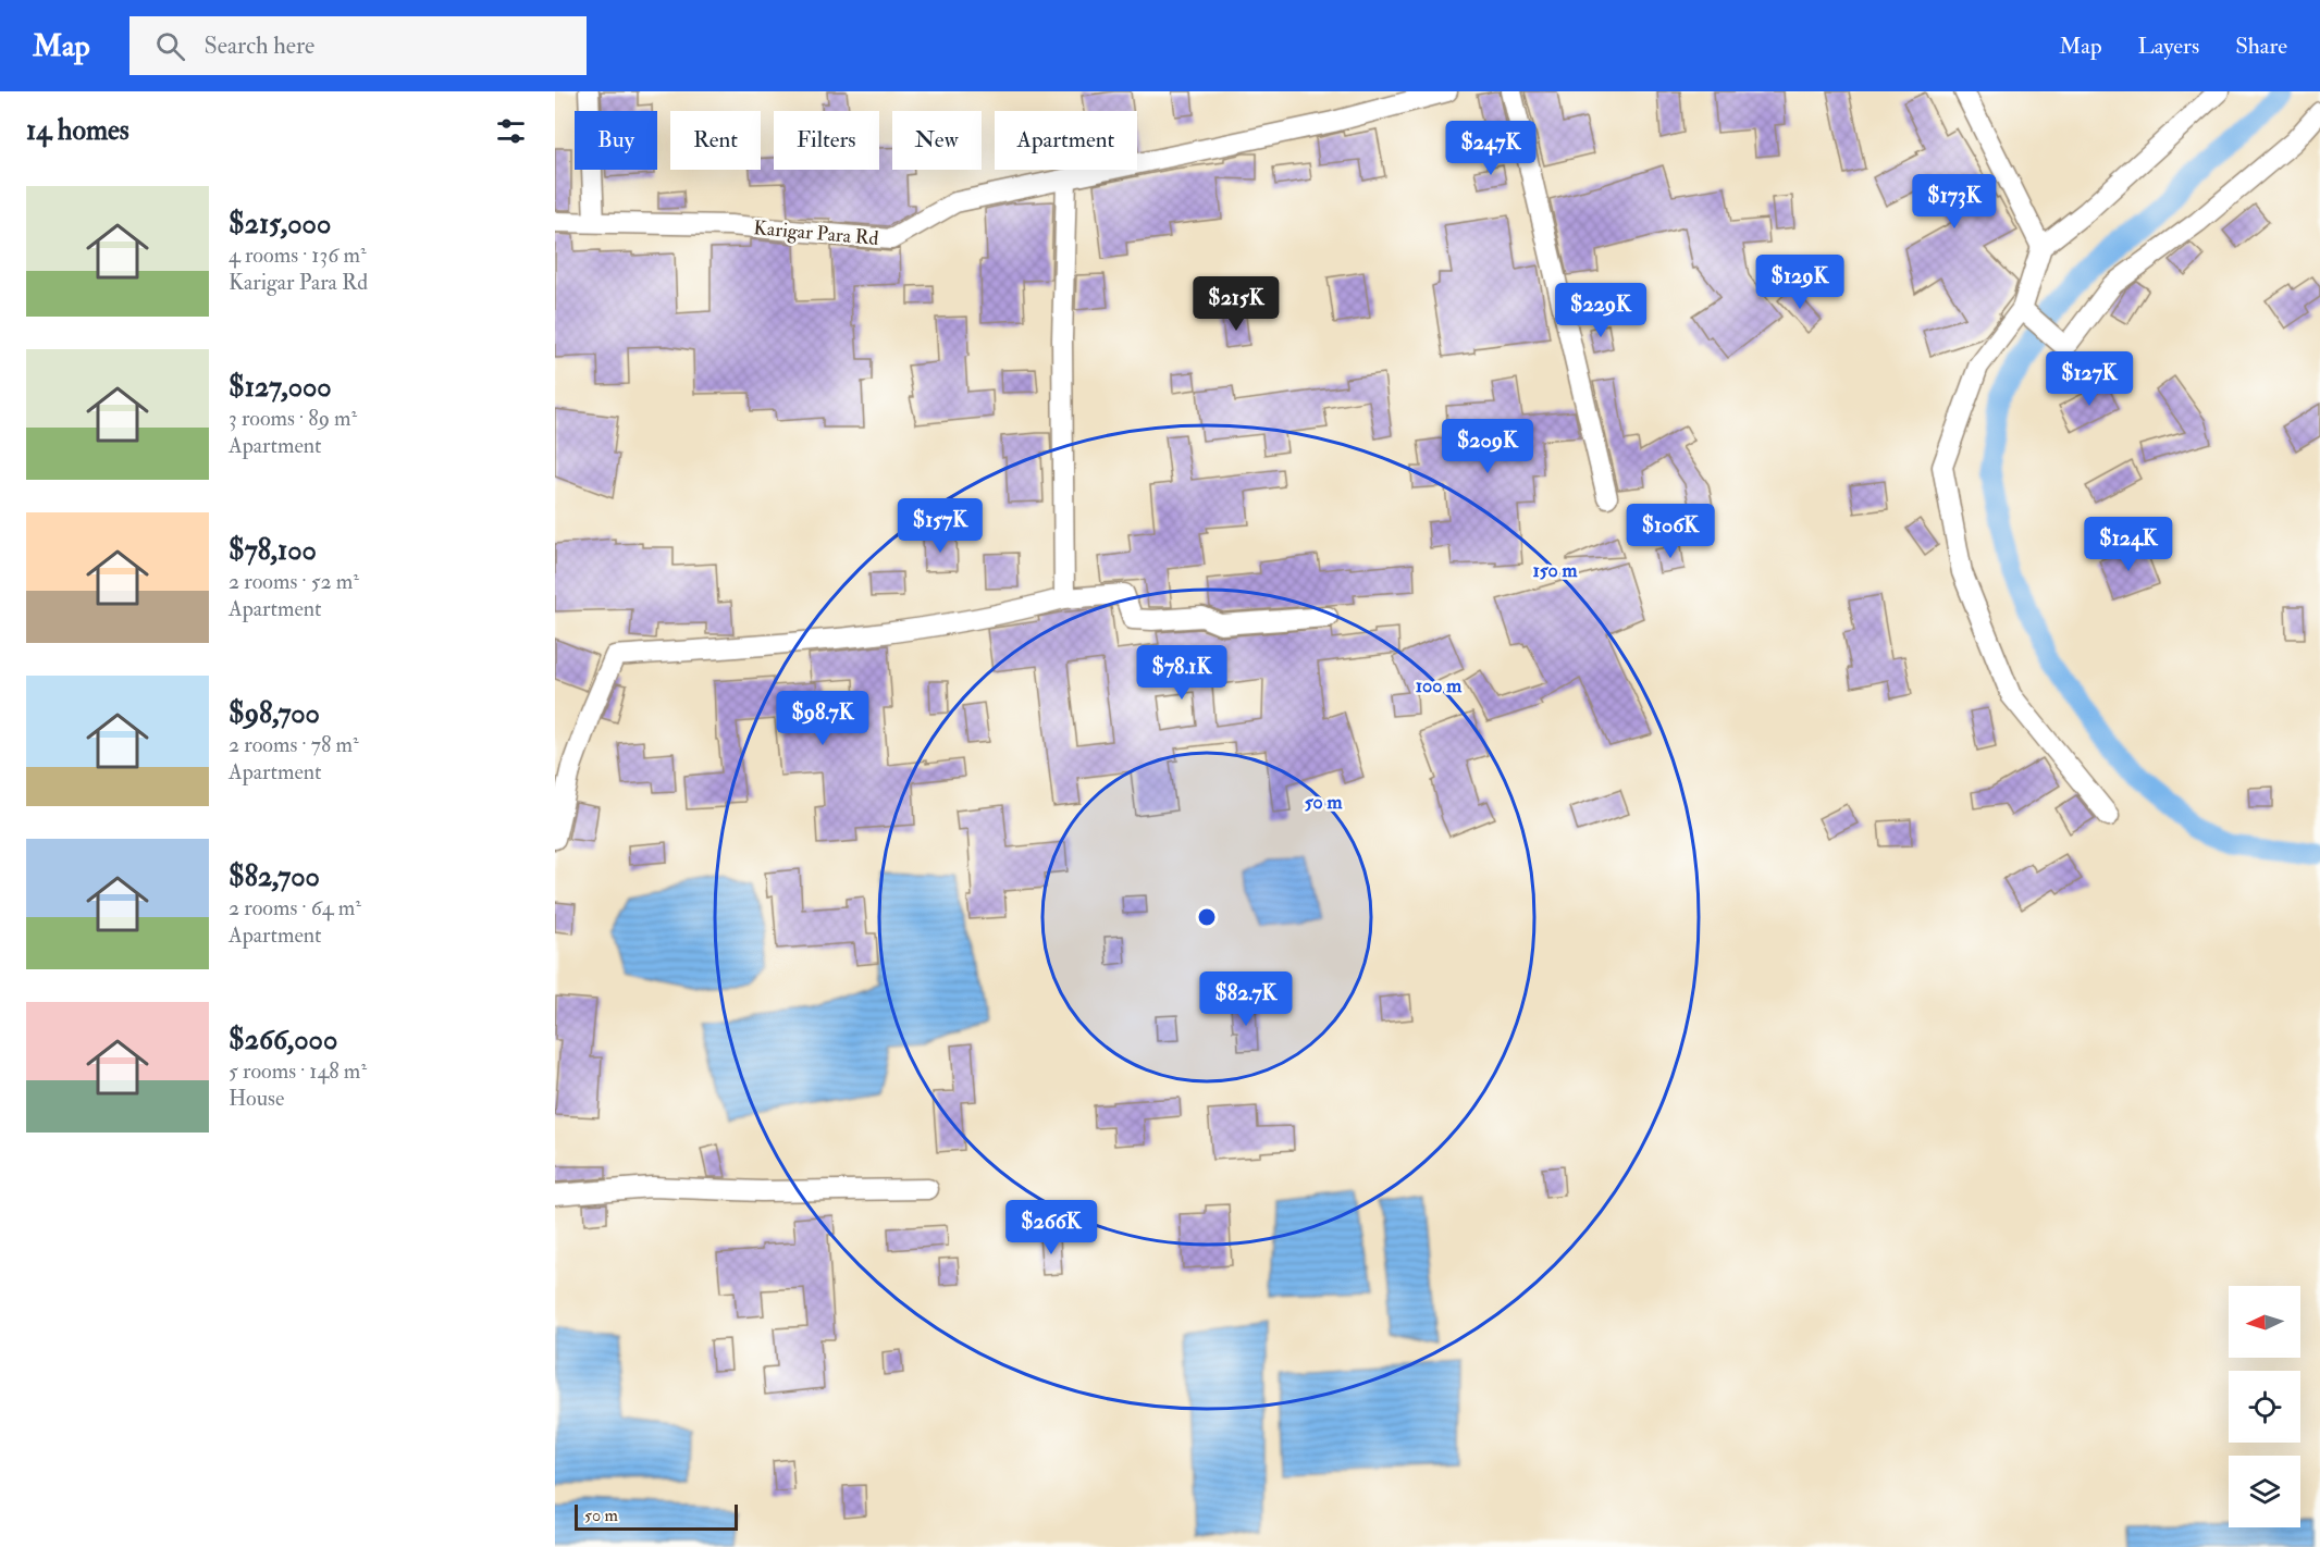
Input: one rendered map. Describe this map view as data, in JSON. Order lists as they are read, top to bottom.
{
  "streets": {
    "street": ["Karigar Para Rd"]
  },
  "scale_bar": "50 m",
  "north": "left",
  "page": {
    "header": "Map",
    "search": "Search here",
    "nav": ["Map", "Layers", "Share"],
    "heading": "14 homes",
    "chip": [
      "Buy",
      "Rent",
      "Filters",
      "New",
      "Apartment"
    ],
    "price": [
      "$247K",
      "$173K",
      "$129K",
      "$215K",
      "$229K",
      "$127K",
      "$209K",
      "$157K",
      "$106K",
      "$124K",
      "$78.1K",
      "$98.7K",
      "$82.7K",
      "$266K"
    ],
    "list": [
      {
        "name": "$215,000",
        "note": "4 rooms · 136 m² · Karigar Para Rd"
      },
      {
        "name": "$127,000",
        "note": "3 rooms · 89 m² · Apartment"
      },
      {
        "name": "$78,100",
        "note": "2 rooms · 52 m² · Apartment"
      },
      {
        "name": "$98,700",
        "note": "2 rooms · 78 m² · Apartment"
      },
      {
        "name": "$82,700",
        "note": "2 rooms · 64 m² · Apartment"
      },
      {
        "name": "$266,000",
        "note": "5 rooms · 148 m² · House"
      }
    ],
    "scale": "50 m"
  },
  "rings": ["150 m", "100 m", "50 m"]
}
